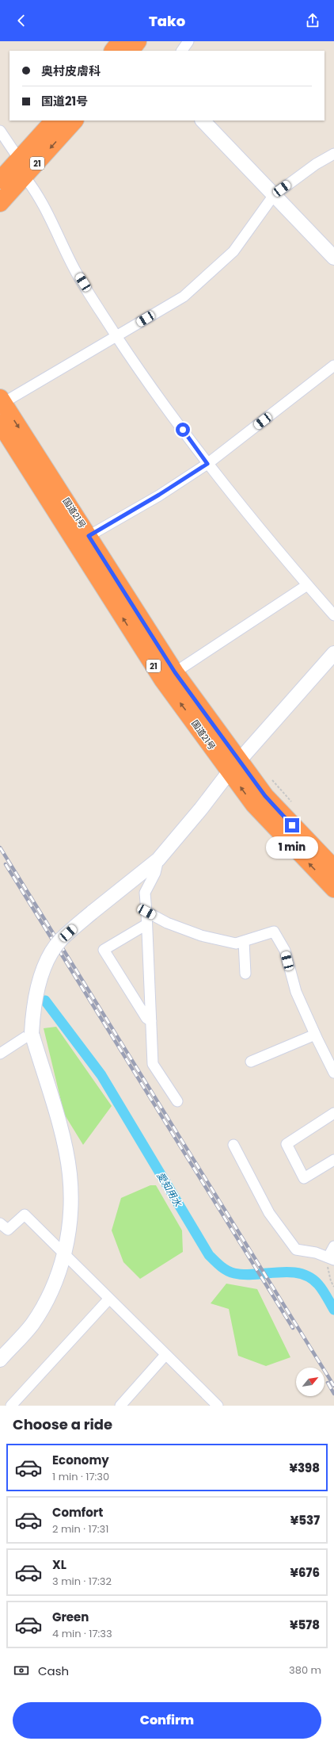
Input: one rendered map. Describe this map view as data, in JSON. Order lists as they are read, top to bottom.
{
  "streets": {
    "highway": ["21", "国道21号"]
  },
  "water": ["愛知用水"],
  "north": "top right",
  "page": {
    "header": "Tako",
    "banner": ["奥村皮膚科", "国道21号"],
    "bubble": "1 min",
    "heading": "Choose a ride",
    "list": [
      {
        "name": "Economy",
        "note": "1 min · 17:30",
        "value": "¥398"
      },
      {
        "name": "Comfort",
        "note": "2 min · 17:31",
        "value": "¥537"
      },
      {
        "name": "XL",
        "note": "3 min · 17:32",
        "value": "¥676"
      },
      {
        "name": "Green",
        "note": "4 min · 17:33",
        "value": "¥578"
      }
    ],
    "pay": ["Cash", "380 m"],
    "buttons": "Confirm"
  }
}
